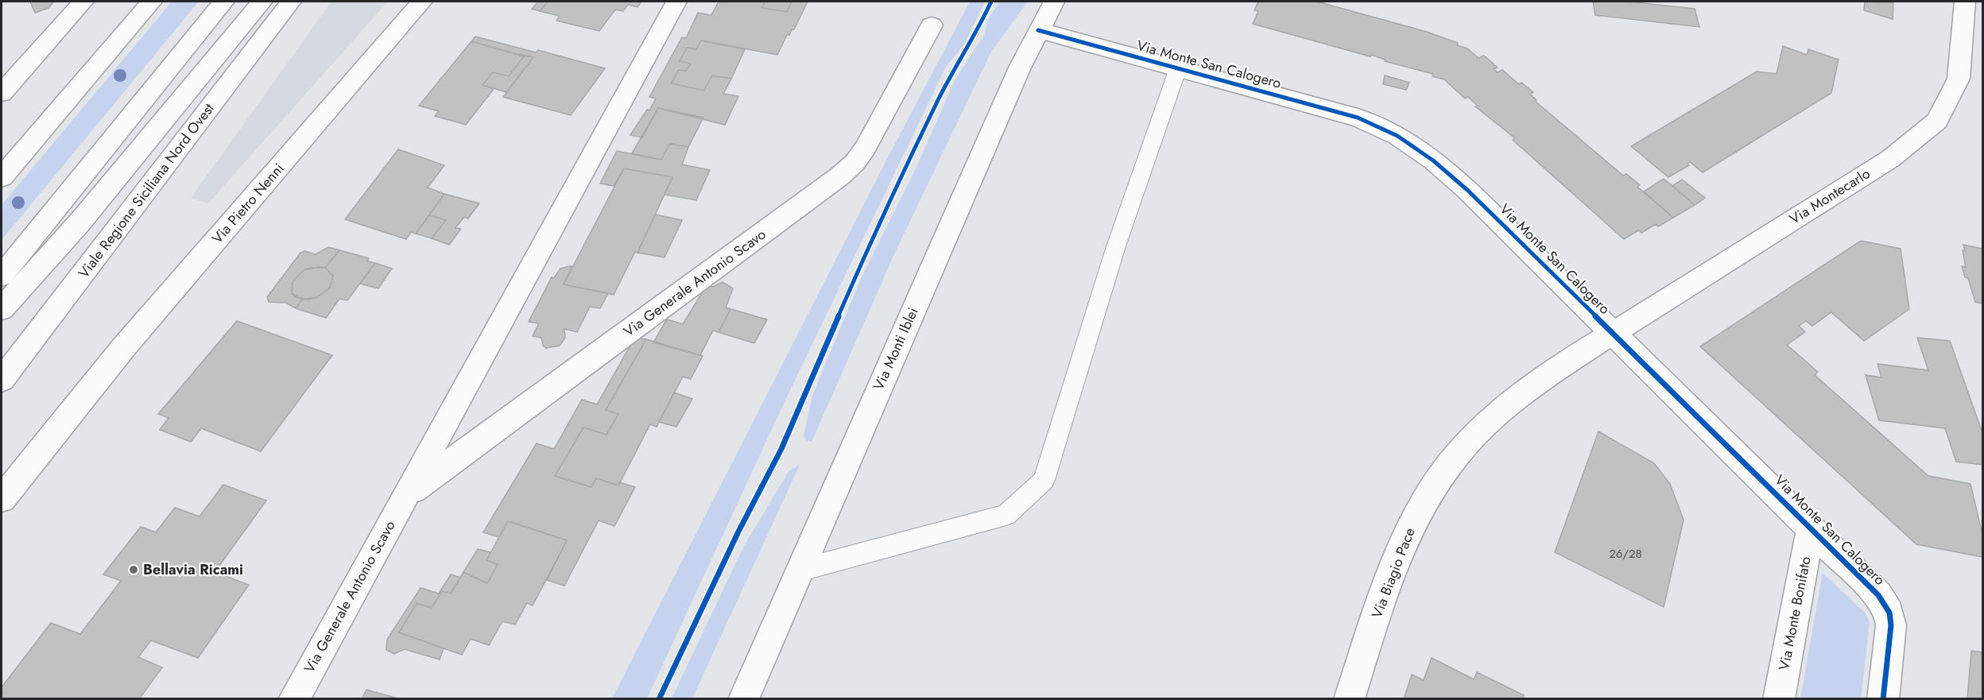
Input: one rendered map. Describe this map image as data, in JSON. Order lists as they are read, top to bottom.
{
  "streets": {
    "street": [
      "Via Monte San Calogero",
      "Viale Regione Siciliana Nord Ovest",
      "Via Montecarlo",
      "Via Pietro Nenni",
      "Via Generale Antonio Scavo",
      "Via Monti Iblei",
      "Via Biagio Pace",
      "Via Monte Bonifato"
    ]
  },
  "crossings": [
    ["Via Monte San Calogero", "Via Montecarlo"],
    ["Via Monte San Calogero", "Via Monti Iblei"],
    ["Via Monte San Calogero", "Via Biagio Pace"],
    ["Via Monte San Calogero", "Via Monte Bonifato"],
    ["Via Montecarlo", "Via Biagio Pace"]
  ],
  "places": ["Bellavia Ricami"],
  "house_numbers": ["26/28"]
}
